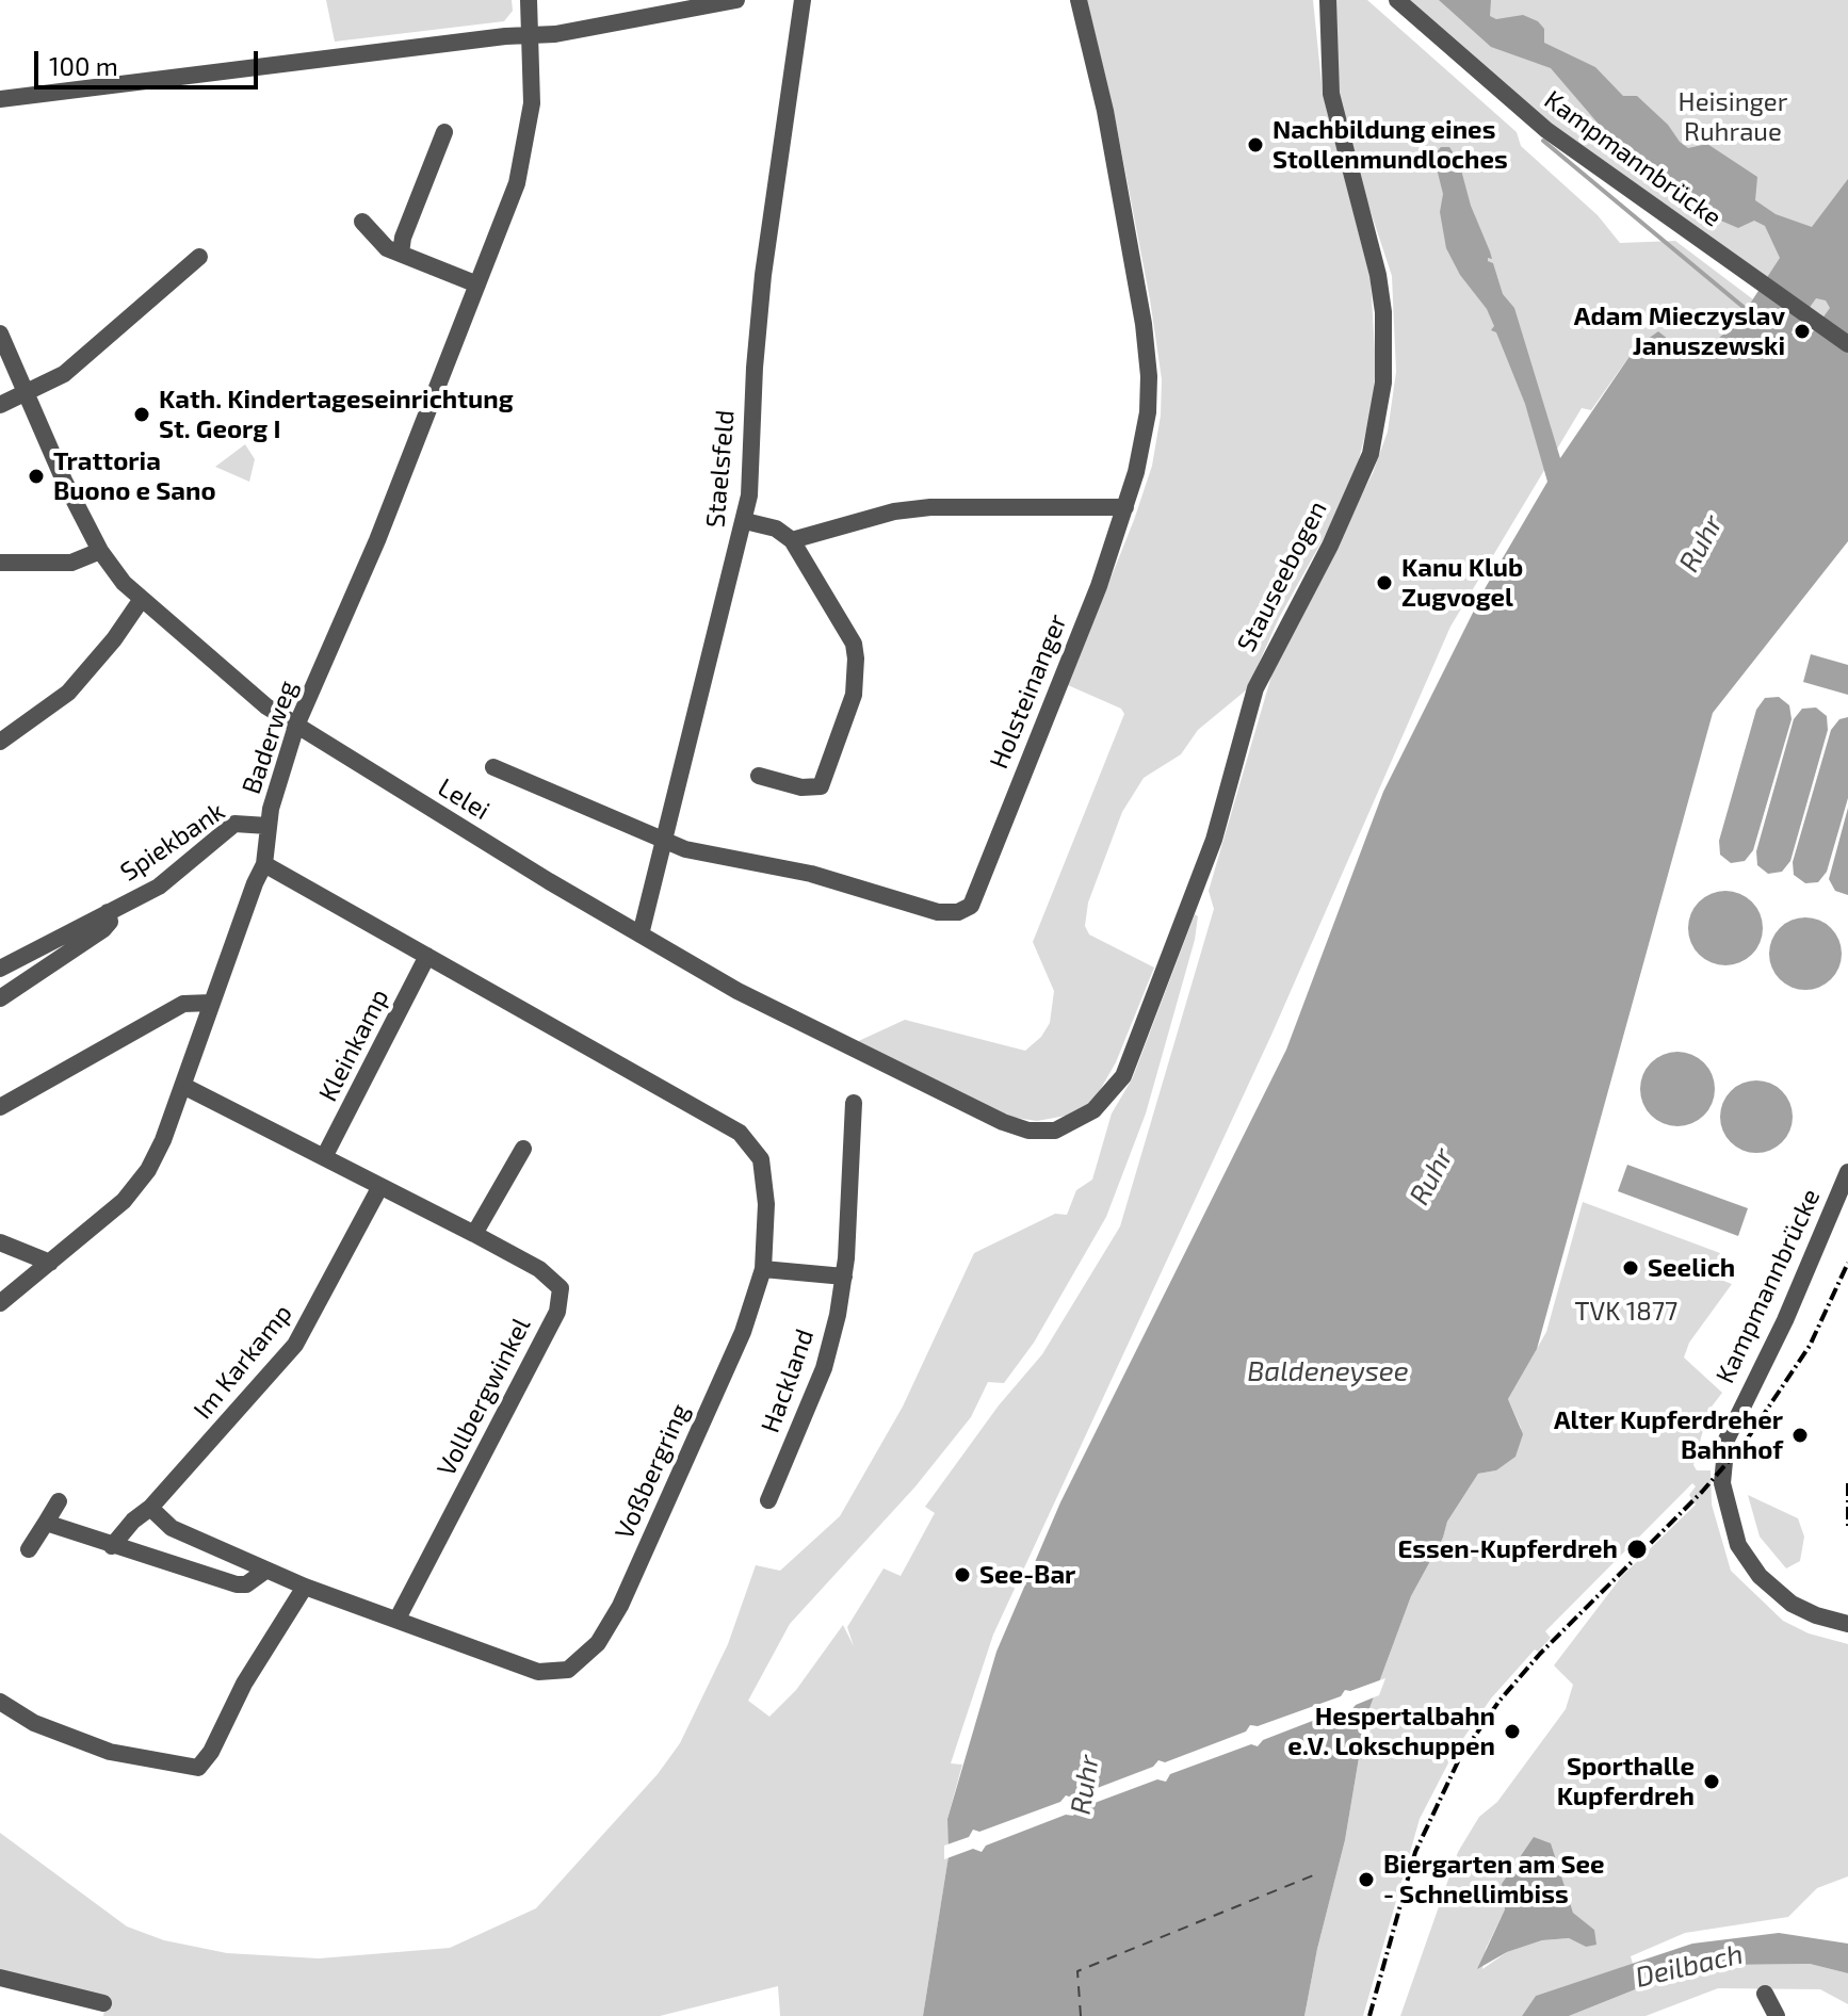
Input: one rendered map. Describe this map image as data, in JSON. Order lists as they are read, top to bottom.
{
  "streets": {
    "street": [
      "Kampmannbrücke",
      "Staelsfeld",
      "Stauseebogen",
      "Holsteinanger",
      "Baderweg",
      "Lelei",
      "Spiekbank",
      "Kleinkamp",
      "Im Karkamp",
      "Hackland",
      "Vollbergwinkel",
      "Voßbergring"
    ]
  },
  "crossings": [
    ["Staelsfeld", "Holsteinanger"],
    ["Staelsfeld", "Lelei"],
    ["Stauseebogen", "Lelei"],
    ["Baderweg", "Lelei"],
    ["Baderweg", "Spiekbank"],
    ["Baderweg", "Vollbergwinkel"],
    ["Baderweg", "Voßbergring"],
    ["Kleinkamp", "Vollbergwinkel"],
    ["Kleinkamp", "Voßbergring"],
    ["Im Karkamp", "Vollbergwinkel"],
    ["Vollbergwinkel", "Voßbergring"]
  ],
  "water": ["Ruhr", "Baldeneysee", "Deilbach"],
  "parks": ["Heisinger Ruhraue", "TVK 1877"],
  "places": [
    "Nachbildung eines Stollenmundloches",
    "Adam Mieczyslav Januszewski",
    "Kath. Kindertageseinrichtung St. Georg I",
    "Trattoria Buono e Sano",
    "Kanu Klub Zugvogel",
    "Seelich",
    "Alter Kupferdreher Bahnhof",
    "Essen-Kupferdreh",
    "See-Bar",
    "Hespertalbahn e.V. Lokschuppen",
    "Sporthalle Kupferdreh",
    "Biergarten am See - Schnellimbiss"
  ],
  "scale_bar": "100 m"
}
